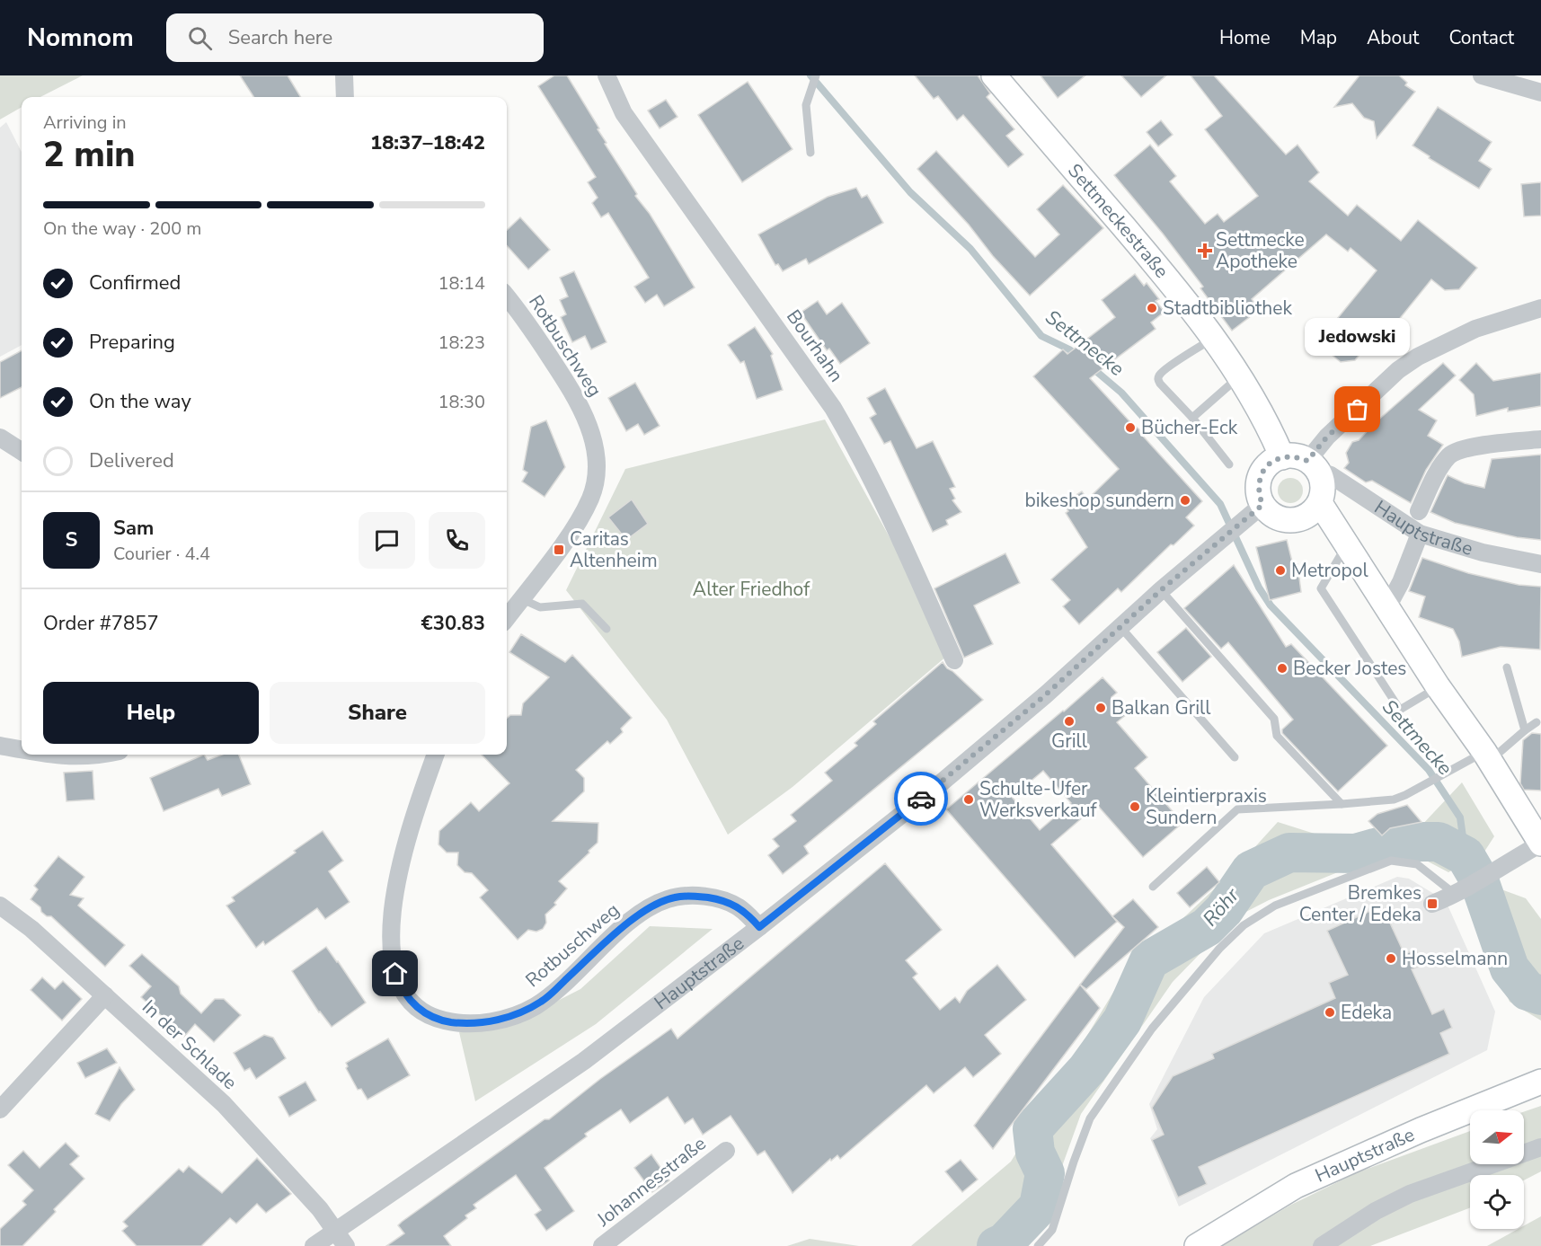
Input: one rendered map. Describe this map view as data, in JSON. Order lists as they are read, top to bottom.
{
  "streets": {
    "street": [
      "Settmeckestraße",
      "Rotbuschweg",
      "Bourhahn",
      "Hauptstraße",
      "In der Schlade",
      "Johannesstraße"
    ]
  },
  "crossings": [
    ["Settmeckestraße", "Hauptstraße"],
    ["Rotbuschweg", "Hauptstraße"],
    ["Hauptstraße", "In der Schlade"]
  ],
  "water": ["Settmecke", "Röhr"],
  "parks": ["Alter Friedhof"],
  "places": {
    "health": ["Settmecke Apotheke"],
    "other": [
      "Stadtbibliothek",
      "Jedowski",
      "Bücher-Eck",
      "bikeshop sundern",
      "Metropol",
      "Becker Jostes",
      "Balkan Grill",
      "Grill",
      "Schulte-Ufer Werksverkauf",
      "Kleintierpraxis Sundern",
      "Hosselmann",
      "Edeka"
    ],
    "transit": ["Caritas Altenheim", "Bremkes Center / Edeka"]
  },
  "north": "right",
  "page": {
    "header": "Nomnom",
    "search": "Search here",
    "nav": [
      "Home",
      "Map",
      "About",
      "Contact"
    ],
    "heading": ["2 min", "Arriving in", "18:37–18:42"],
    "panel": [
      "Sam",
      "Courier · 4.4",
      "Order #7857",
      "€30.83"
    ],
    "bar": "On the way · 200 m",
    "list": [
      ["Confirmed", "18:14"],
      ["Preparing", "18:23"],
      ["On the way", "18:30"],
      "Delivered"
    ],
    "bubble": "Jedowski",
    "round": "S",
    "buttons": ["Help", "Share"]
  }
}
